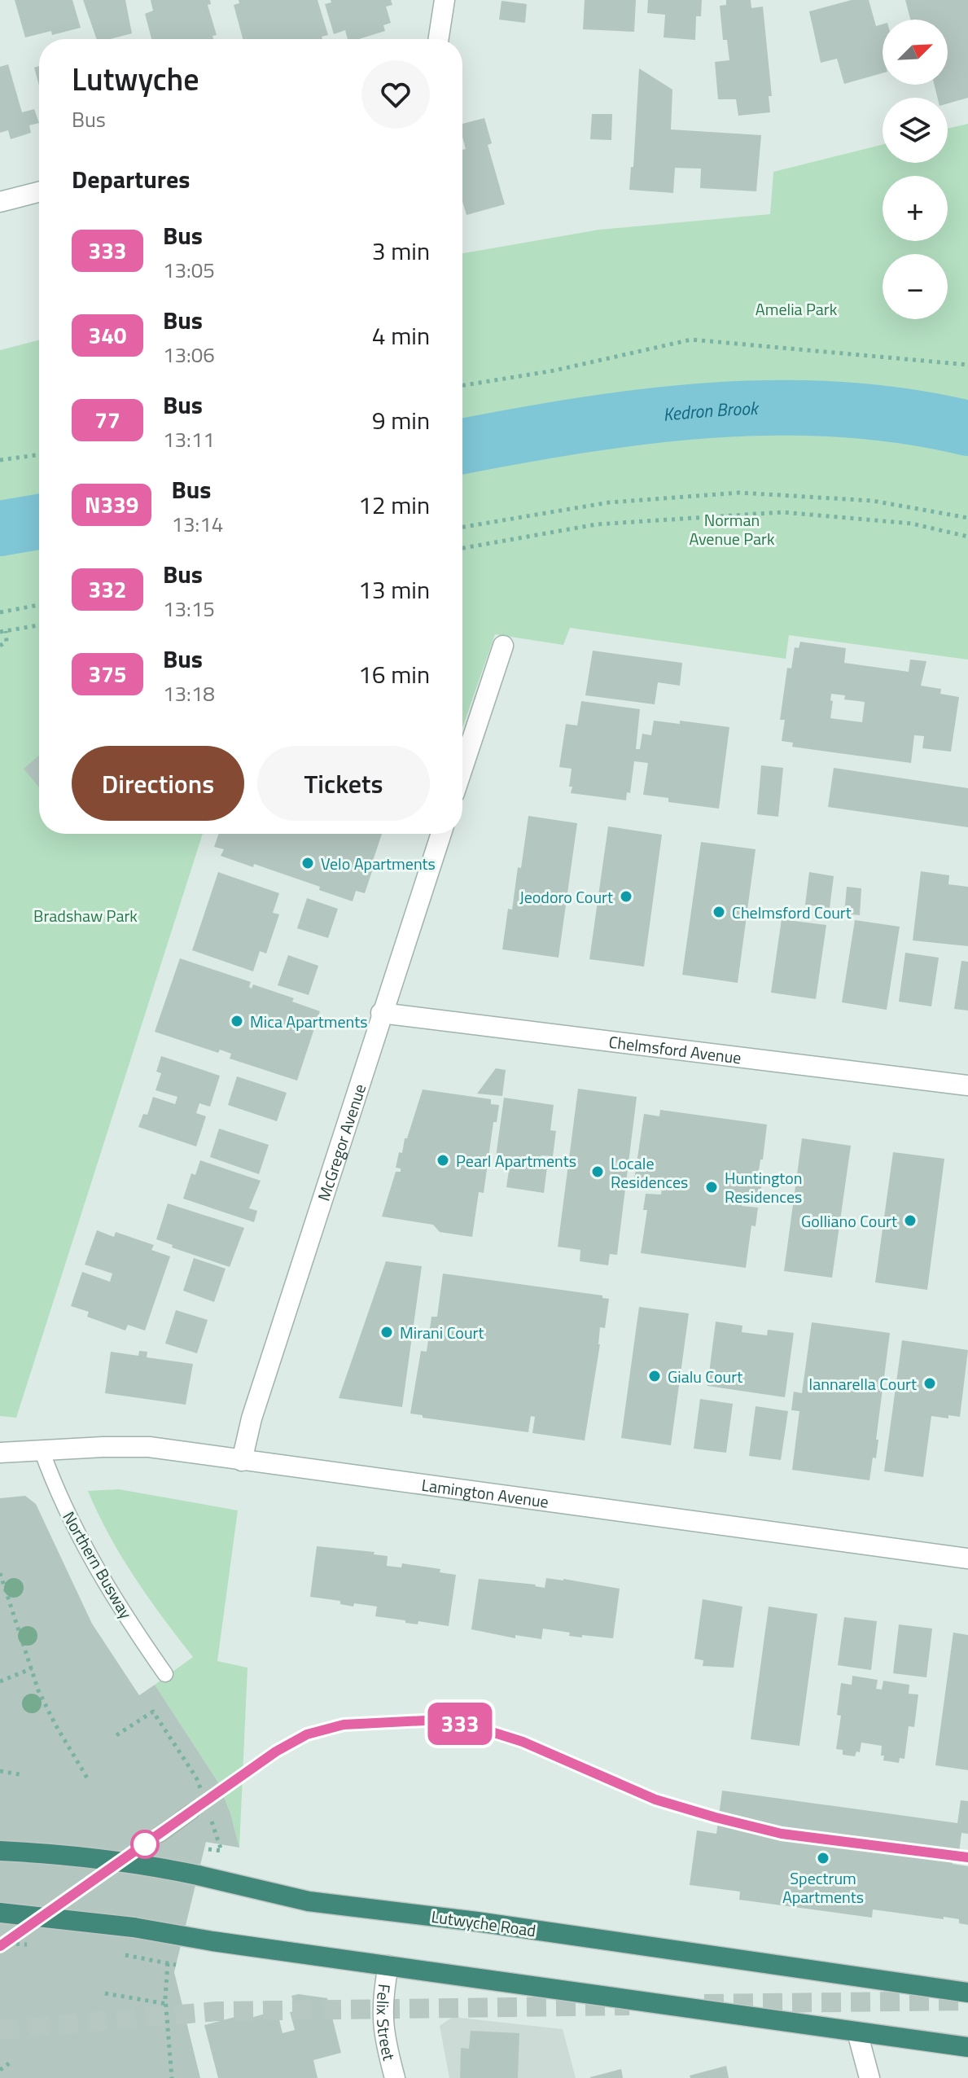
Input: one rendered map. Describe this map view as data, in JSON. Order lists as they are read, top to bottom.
{
  "streets": {
    "highway": ["Lutwyche Road"],
    "street": [
      "Chelmsford Avenue",
      "McGregor Avenue",
      "Lamington Avenue",
      "Felix Street"
    ],
    "lane": ["Northern Busway"]
  },
  "crossings": [
    ["Chelmsford Avenue", "McGregor Avenue"],
    ["McGregor Avenue", "Lamington Avenue"],
    ["Lamington Avenue", "Northern Busway"]
  ],
  "water": ["Kedron Brook"],
  "parks": ["Amelia Park", "Norman Avenue Park", "Bradshaw Park"],
  "places": [
    "Velo Apartments",
    "Jeodoro Court",
    "Chelmsford Court",
    "Mica Apartments",
    "Pearl Apartments",
    "Locale Residences",
    "Huntington Residences",
    "Golliano Court",
    "Mirani Court",
    "Gialu Court",
    "Iannarella Court",
    "Spectrum Apartments"
  ],
  "lines": ["bus line 333"],
  "north": "top right",
  "page": {
    "on_map": "333",
    "map_buttons": ["+", "−"],
    "heading": [
      ["Lutwyche", "Bus"],
      "Departures"
    ],
    "list": [
      {
        "mark": "333",
        "name": "Bus",
        "note": "13:05",
        "value": "3 min"
      },
      {
        "mark": "340",
        "name": "Bus",
        "note": "13:06",
        "value": "4 min"
      },
      {
        "mark": "77",
        "name": "Bus",
        "note": "13:11",
        "value": "9 min"
      },
      {
        "mark": "N339",
        "name": "Bus",
        "note": "13:14",
        "value": "12 min"
      },
      {
        "mark": "332",
        "name": "Bus",
        "note": "13:15",
        "value": "13 min"
      },
      {
        "mark": "375",
        "name": "Bus",
        "note": "13:18",
        "value": "16 min"
      }
    ],
    "buttons": ["Directions", "Tickets"]
  }
}
